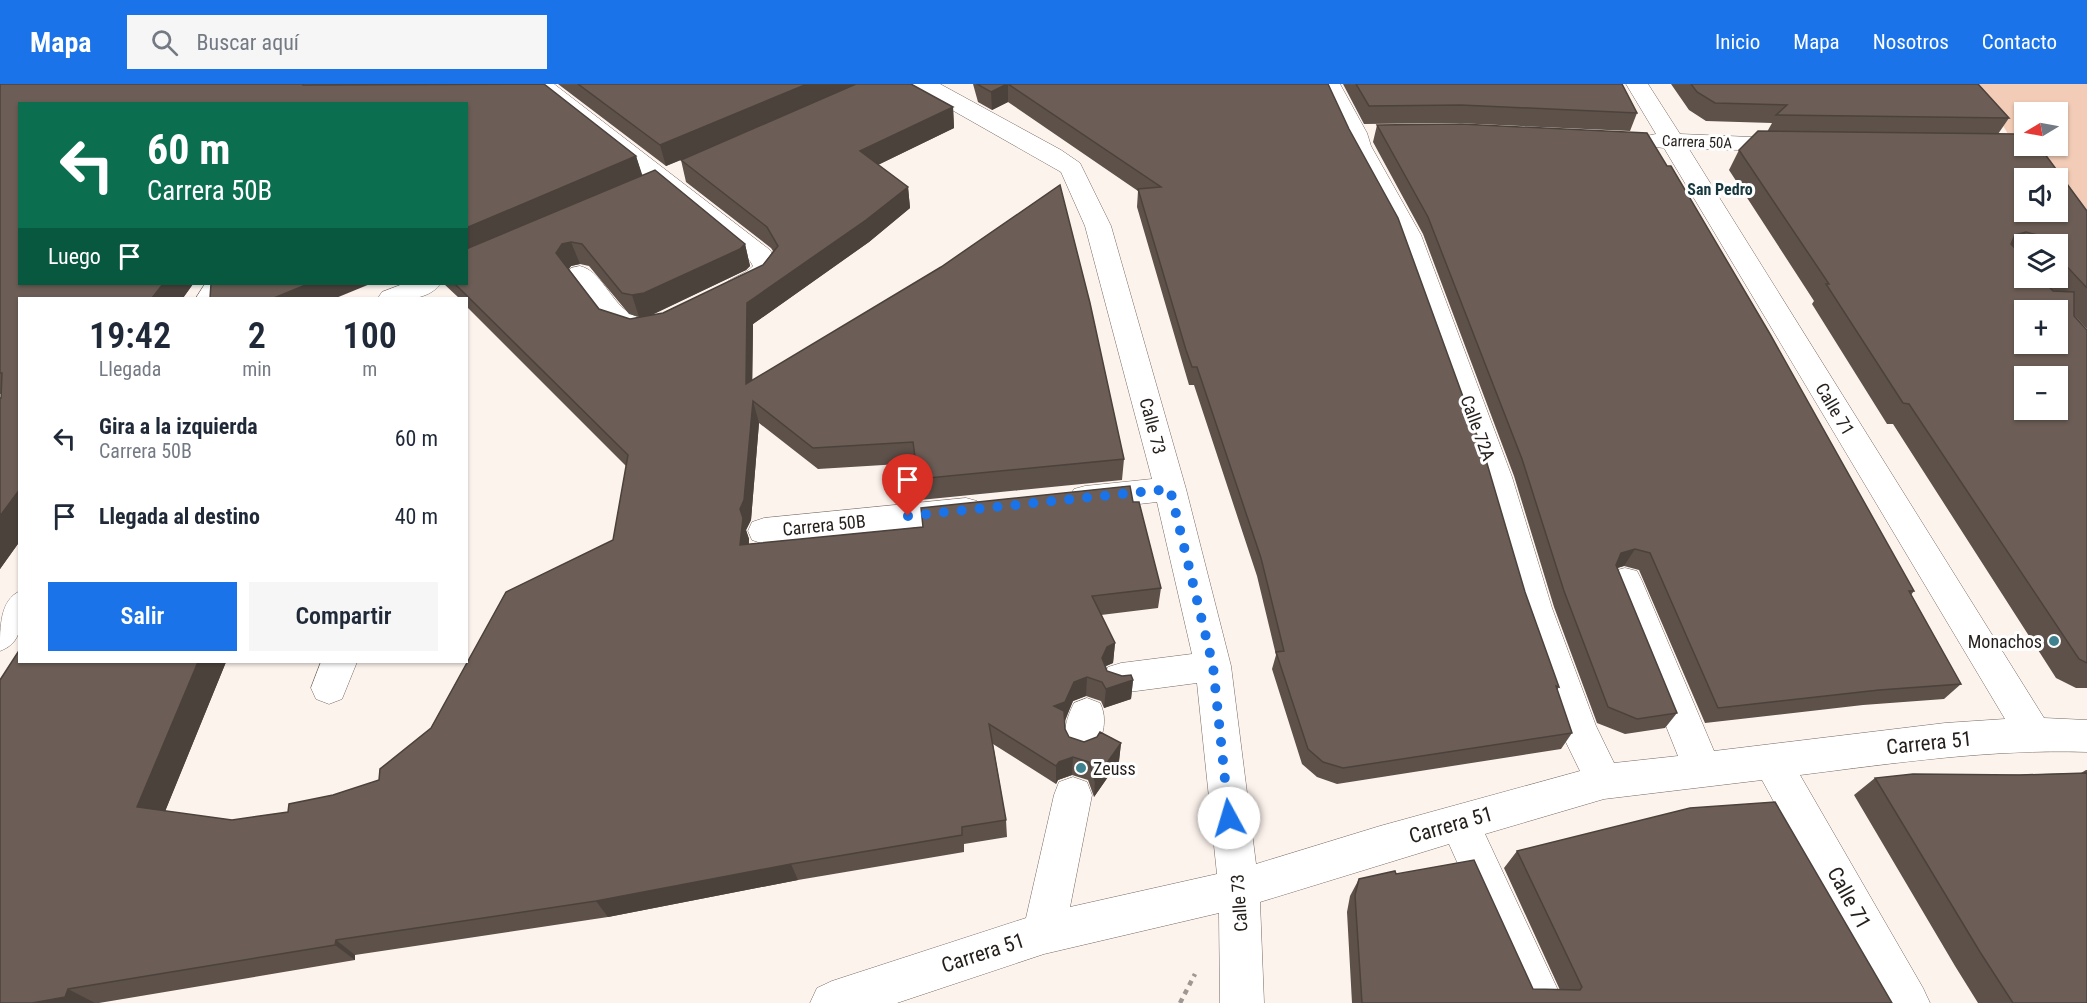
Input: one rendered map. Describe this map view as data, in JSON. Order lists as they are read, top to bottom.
{
  "streets": {
    "street": [
      "Carrera 50A",
      "Calle 71",
      "Calle 73",
      "Calle 72A",
      "Carrera 50B",
      "Carrera 51"
    ]
  },
  "crossings": [
    ["Carrera 50A", "Calle 71"],
    ["Calle 71", "Carrera 51"],
    ["Calle 73", "Carrera 51"],
    ["Calle 72A", "Carrera 51"]
  ],
  "districts": ["San Pedro"],
  "places": ["Monachos", "Zeuss"],
  "north": "left",
  "page": {
    "header": "Mapa",
    "search": "Buscar aquí",
    "nav": [
      "Inicio",
      "Mapa",
      "Nosotros",
      "Contacto"
    ],
    "map_buttons": ["+", "−"],
    "turn": ["60 m", "Carrera 50B"],
    "then": "Luego",
    "eta": [
      "19:42",
      "Llegada",
      "2",
      "min",
      "100",
      "m"
    ],
    "list": [
      {
        "name": "Gira a la izquierda",
        "note": "Carrera 50B",
        "value": "60 m"
      },
      {
        "name": "Llegada al destino",
        "value": "40 m"
      }
    ],
    "buttons": ["Salir", "Compartir"]
  }
}
